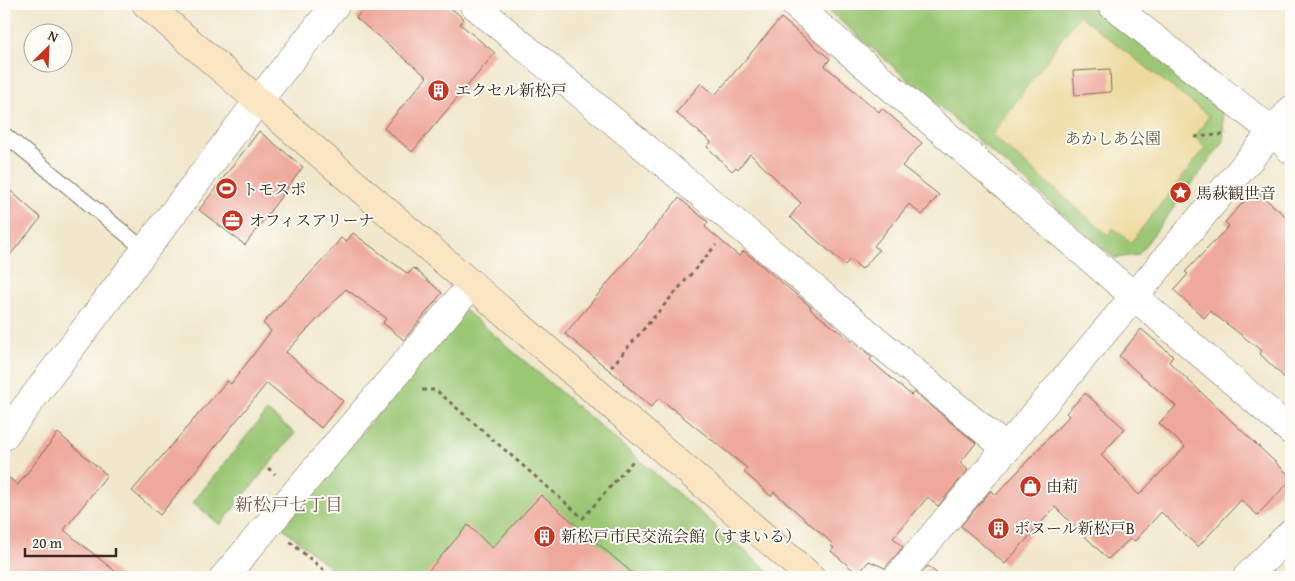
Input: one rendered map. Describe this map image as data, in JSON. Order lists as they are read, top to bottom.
{
  "districts": ["新松戸七丁目"],
  "parks": ["あかしあ公園"],
  "places": {
    "building": ["エクセル新松戸", "ボヌール新松戸B", "新松戸市民交流会館（すまいる）"],
    "sports": ["トモスポ"],
    "place": ["馬萩観世音"],
    "office": ["オフィスアリーナ"],
    "shop": ["由莉"]
  },
  "scale_bar": "20 m",
  "north": "top right"
}
